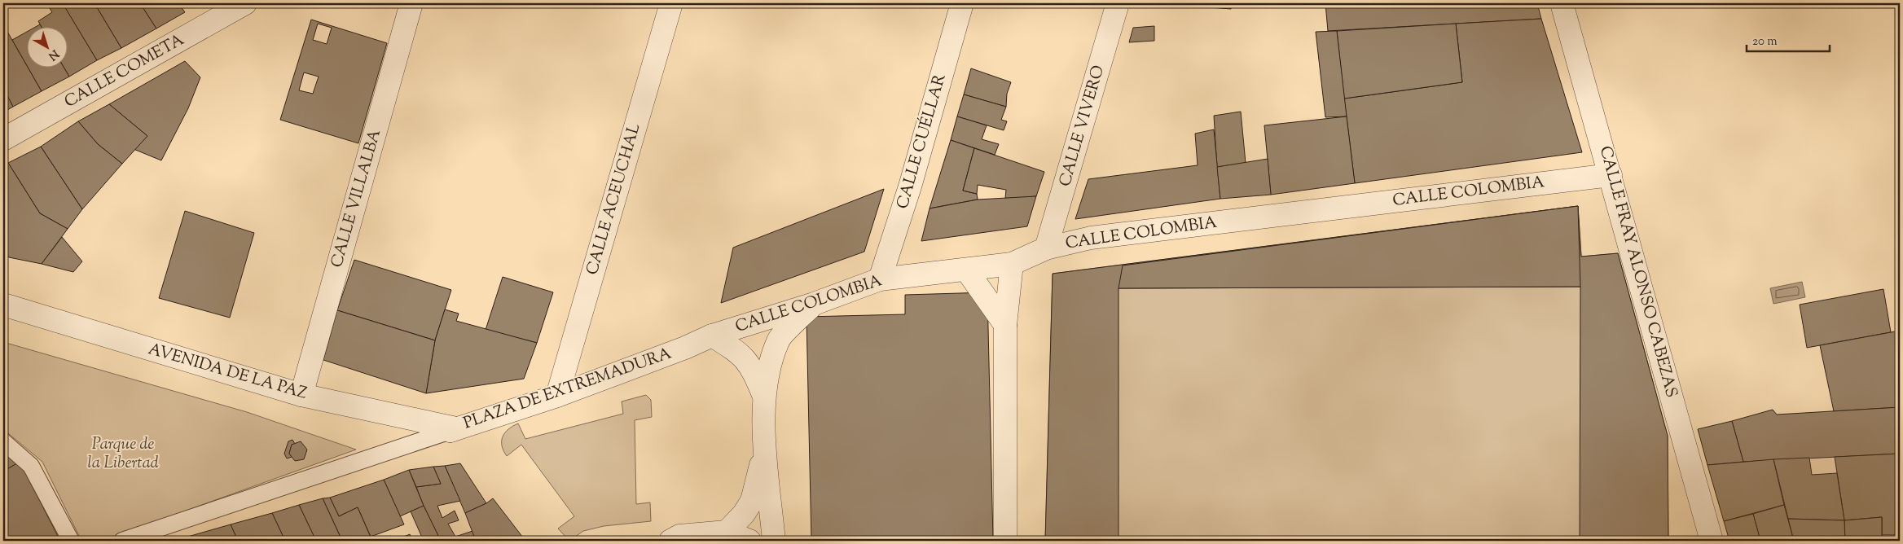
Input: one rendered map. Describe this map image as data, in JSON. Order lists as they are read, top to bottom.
{
  "streets": {
    "street": [
      "CALLE COMETA",
      "CALLE VIVERO",
      "CALLE CUÉLLAR",
      "CALLE COLOMBIA",
      "CALLE VILLALBA",
      "CALLE ACEUCHAL",
      "CALLE FRAY ALONSO CABEZAS",
      "AVENIDA DE LA PAZ",
      "PLAZA DE EXTREMADURA"
    ]
  },
  "crossings": [
    ["CALLE VIVERO", "CALLE COLOMBIA"],
    ["CALLE CUÉLLAR", "CALLE COLOMBIA"],
    ["CALLE COLOMBIA", "CALLE FRAY ALONSO CABEZAS"],
    ["CALLE COLOMBIA", "PLAZA DE EXTREMADURA"],
    ["CALLE VILLALBA", "AVENIDA DE LA PAZ"],
    ["CALLE ACEUCHAL", "PLAZA DE EXTREMADURA"],
    ["AVENIDA DE LA PAZ", "PLAZA DE EXTREMADURA"]
  ],
  "parks": ["Parque de la Libertad"],
  "scale_bar": "20 m",
  "north": "bottom right"
}
